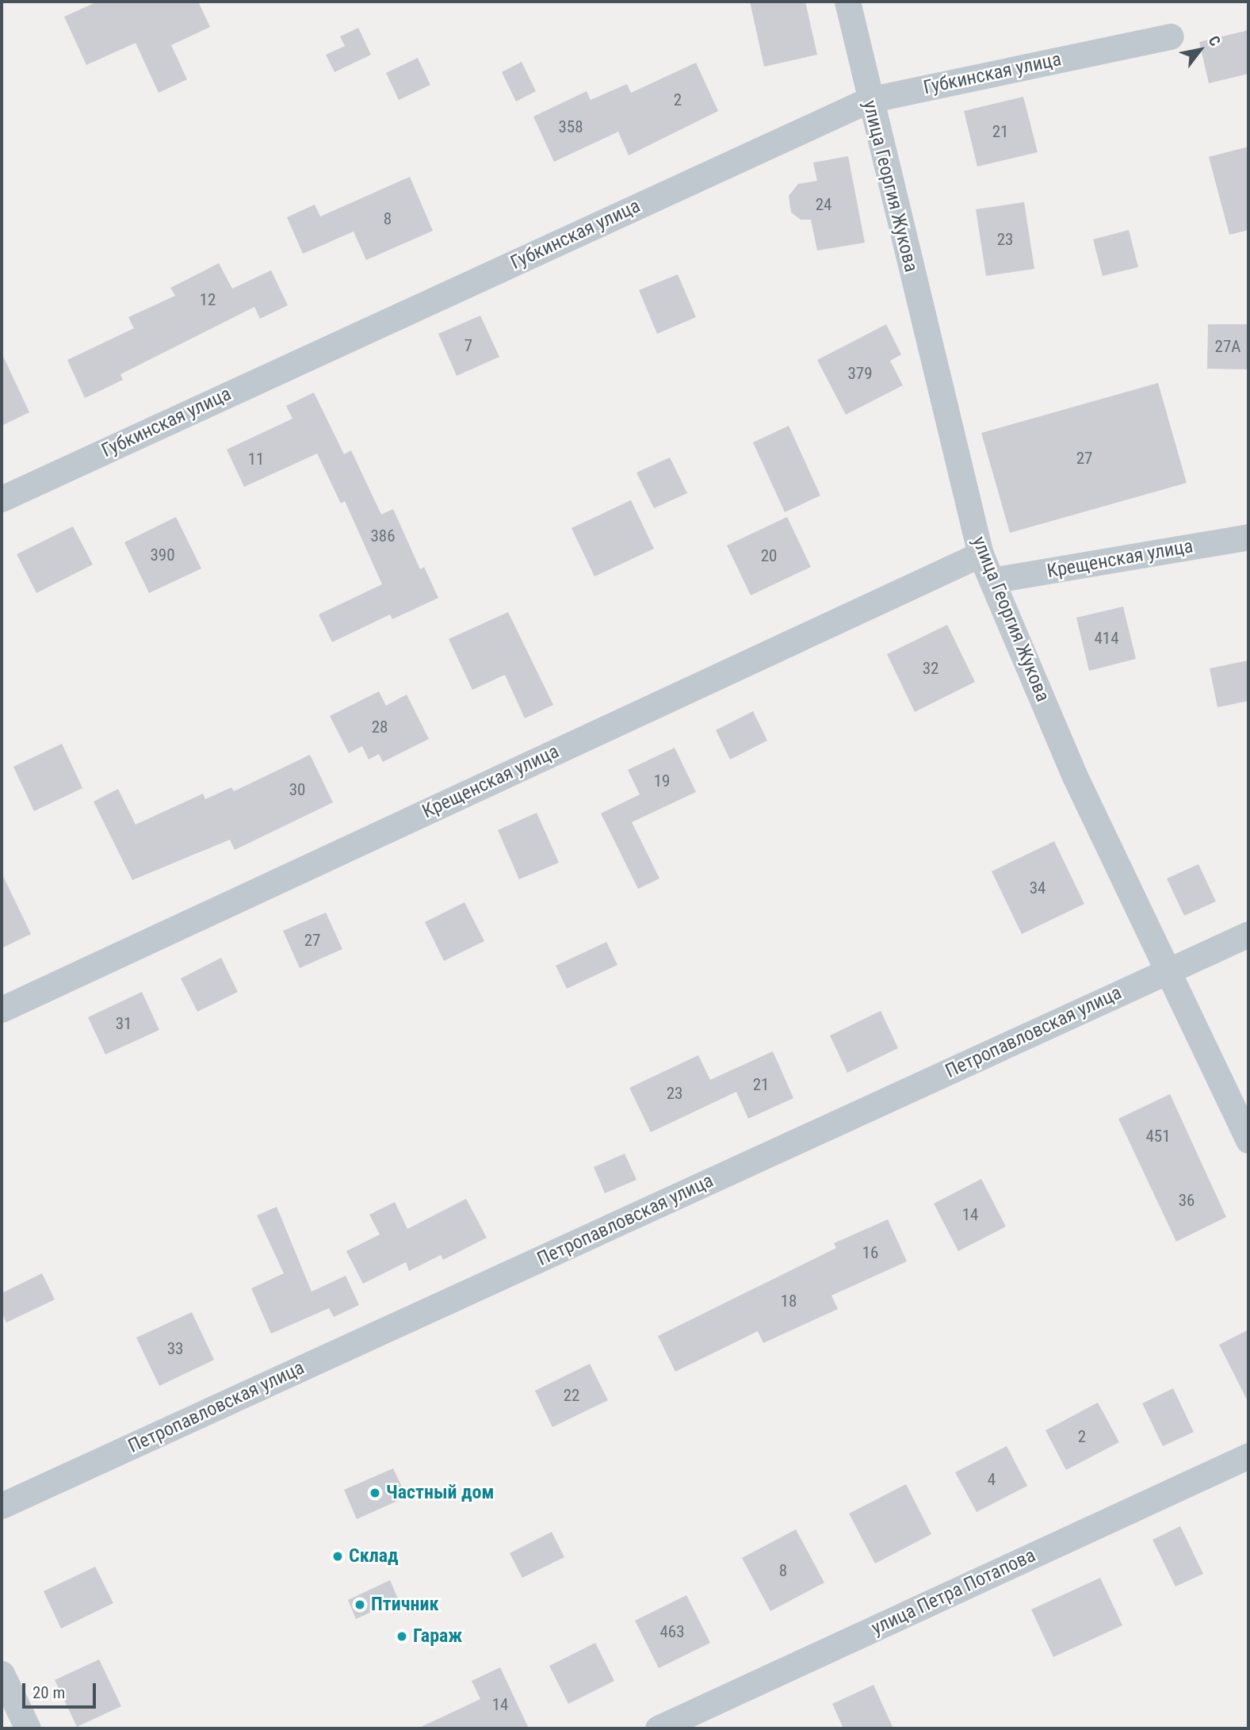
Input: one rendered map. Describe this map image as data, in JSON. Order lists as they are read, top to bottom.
{
  "streets": {
    "street": [
      "Губкинская улица",
      "улица Георгия Жукова",
      "Крещенская улица",
      "Петропавловская улица",
      "улица Петра Потапова"
    ]
  },
  "crossings": [
    ["Губкинская улица", "улица Георгия Жукова"],
    ["улица Георгия Жукова", "Крещенская улица"],
    ["улица Георгия Жукова", "Петропавловская улица"]
  ],
  "places": [
    "Частный дом",
    "Склад",
    "Птичник",
    "Гараж"
  ],
  "house_numbers": [
    "2",
    "358",
    "21",
    "24",
    "8",
    "23",
    "12",
    "7",
    "27А",
    "379",
    "27",
    "11",
    "386",
    "390",
    "20",
    "414",
    "32",
    "28",
    "19",
    "30",
    "34",
    "27",
    "31",
    "21",
    "23",
    "451",
    "36",
    "14",
    "16",
    "18",
    "33",
    "22",
    "2",
    "4",
    "8",
    "463",
    "14"
  ],
  "scale_bar": "20 m",
  "north": "top right"
}
